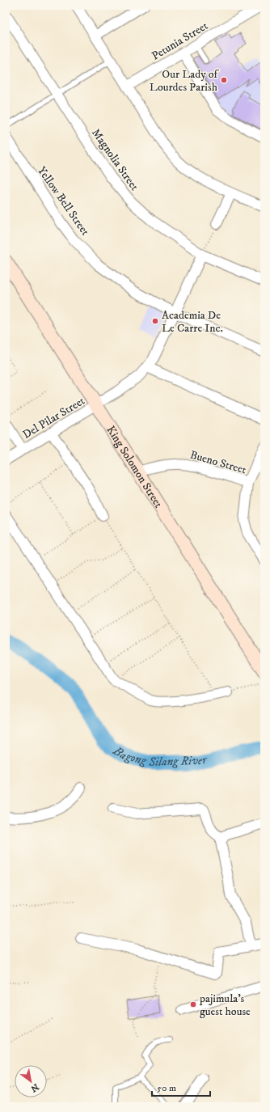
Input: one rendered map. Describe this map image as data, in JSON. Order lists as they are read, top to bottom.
{
  "streets": {
    "street": [
      "Petunia Street",
      "Magnolia Street",
      "Yellow Bell Street",
      "Del Pilar Street",
      "Bueno Street",
      "King Solomon Street"
    ]
  },
  "crossings": [
    ["Magnolia Street", "Del Pilar Street"],
    ["Yellow Bell Street", "Del Pilar Street"],
    ["Del Pilar Street", "King Solomon Street"],
    ["Bueno Street", "King Solomon Street"]
  ],
  "water": ["Bagong Silang River"],
  "places": ["Our Lady of Lourdes Parish", "Academia De Le Carre Inc.", "pajimula's guest house"],
  "scale_bar": "50 m",
  "north": "bottom right"
}
